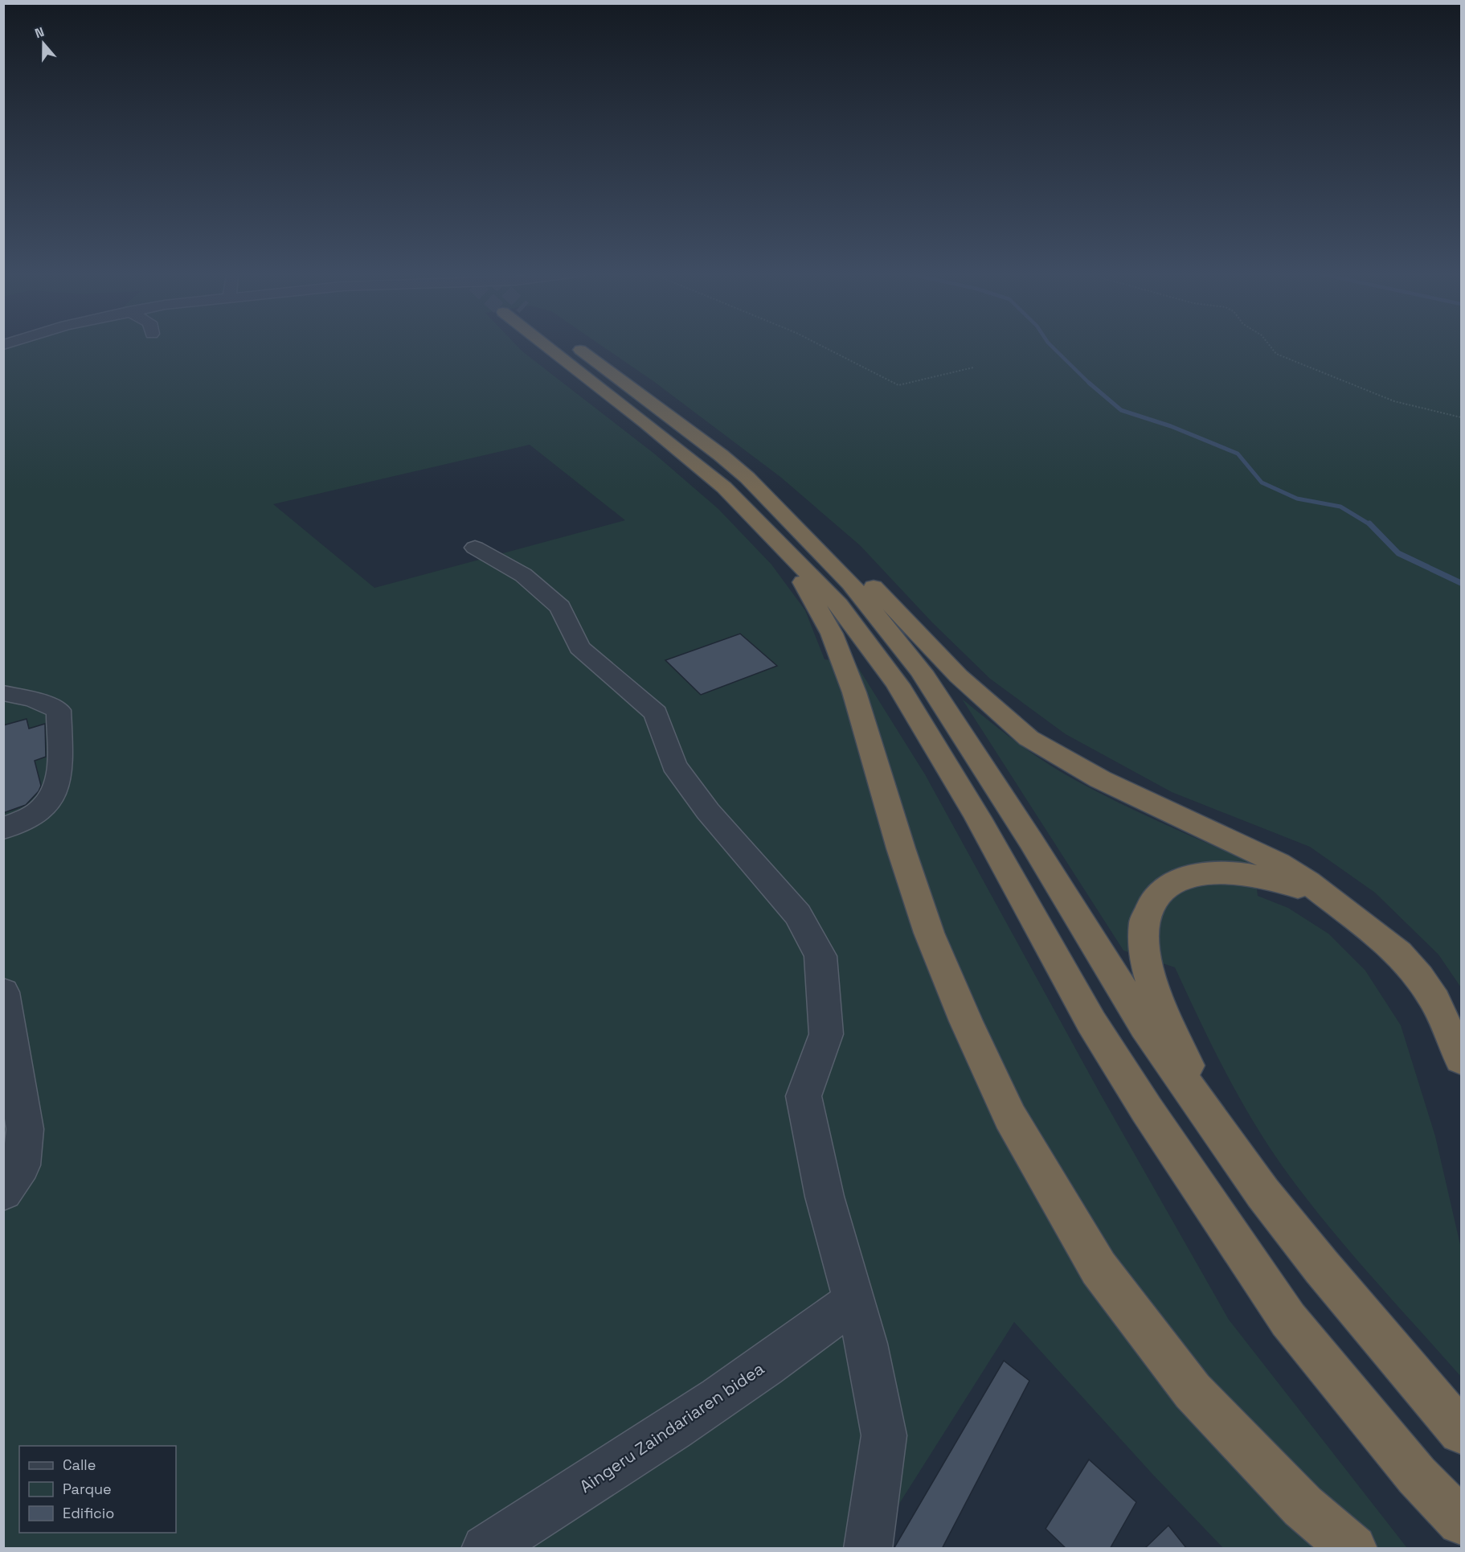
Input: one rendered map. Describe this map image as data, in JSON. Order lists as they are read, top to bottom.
{
  "streets": {
    "street": ["Aingeru Zaindariaren bidea"]
  },
  "legend": ["Calle", "Parque", "Edificio"],
  "north": "top"
}
